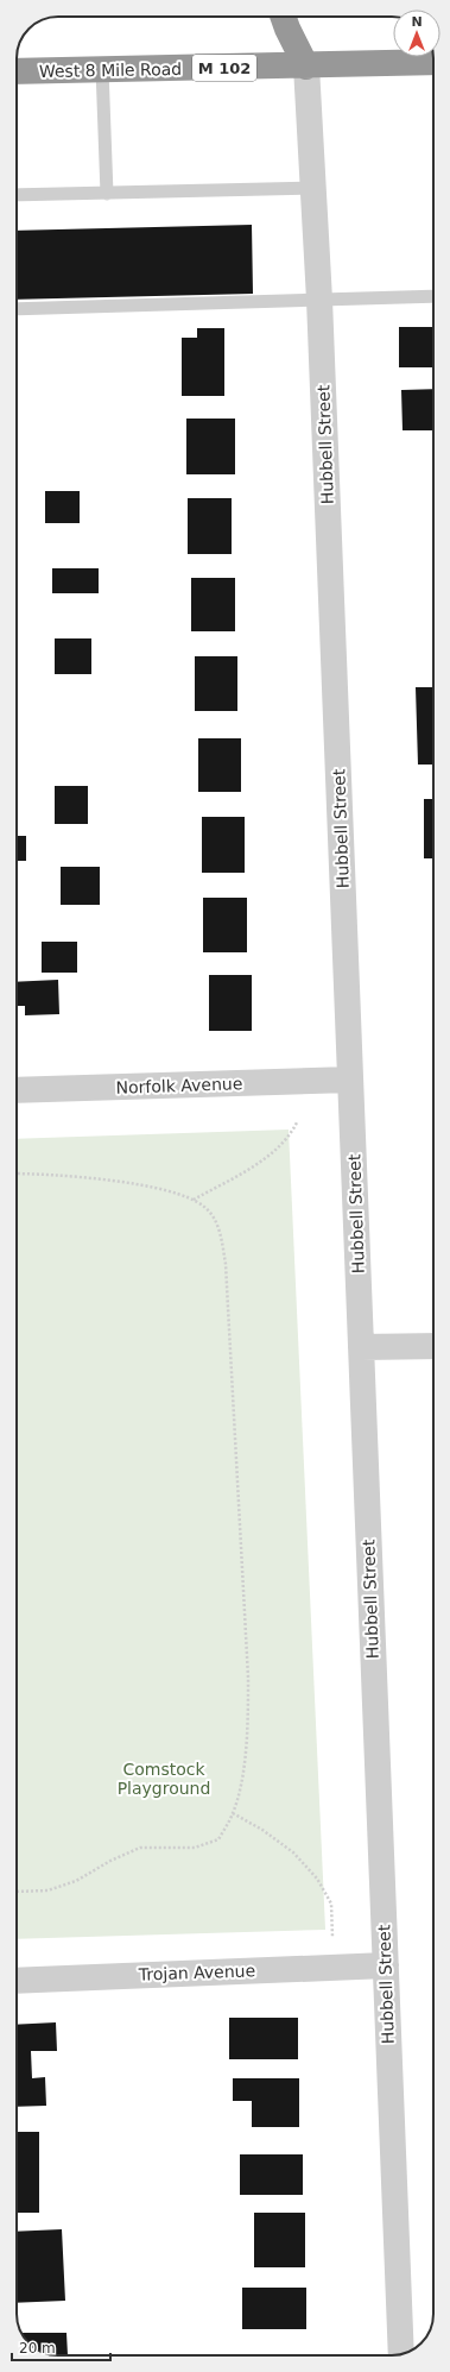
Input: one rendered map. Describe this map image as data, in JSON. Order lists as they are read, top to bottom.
{
  "streets": {
    "highway": ["M 102", "West 8 Mile Road"],
    "street": ["Hubbell Street", "Norfolk Avenue", "Trojan Avenue"]
  },
  "crossings": [
    ["West 8 Mile Road", "Hubbell Street"],
    ["Hubbell Street", "Norfolk Avenue"],
    ["Hubbell Street", "Trojan Avenue"]
  ],
  "parks": ["Comstock Playground"],
  "scale_bar": "20 m",
  "north": "top"
}
